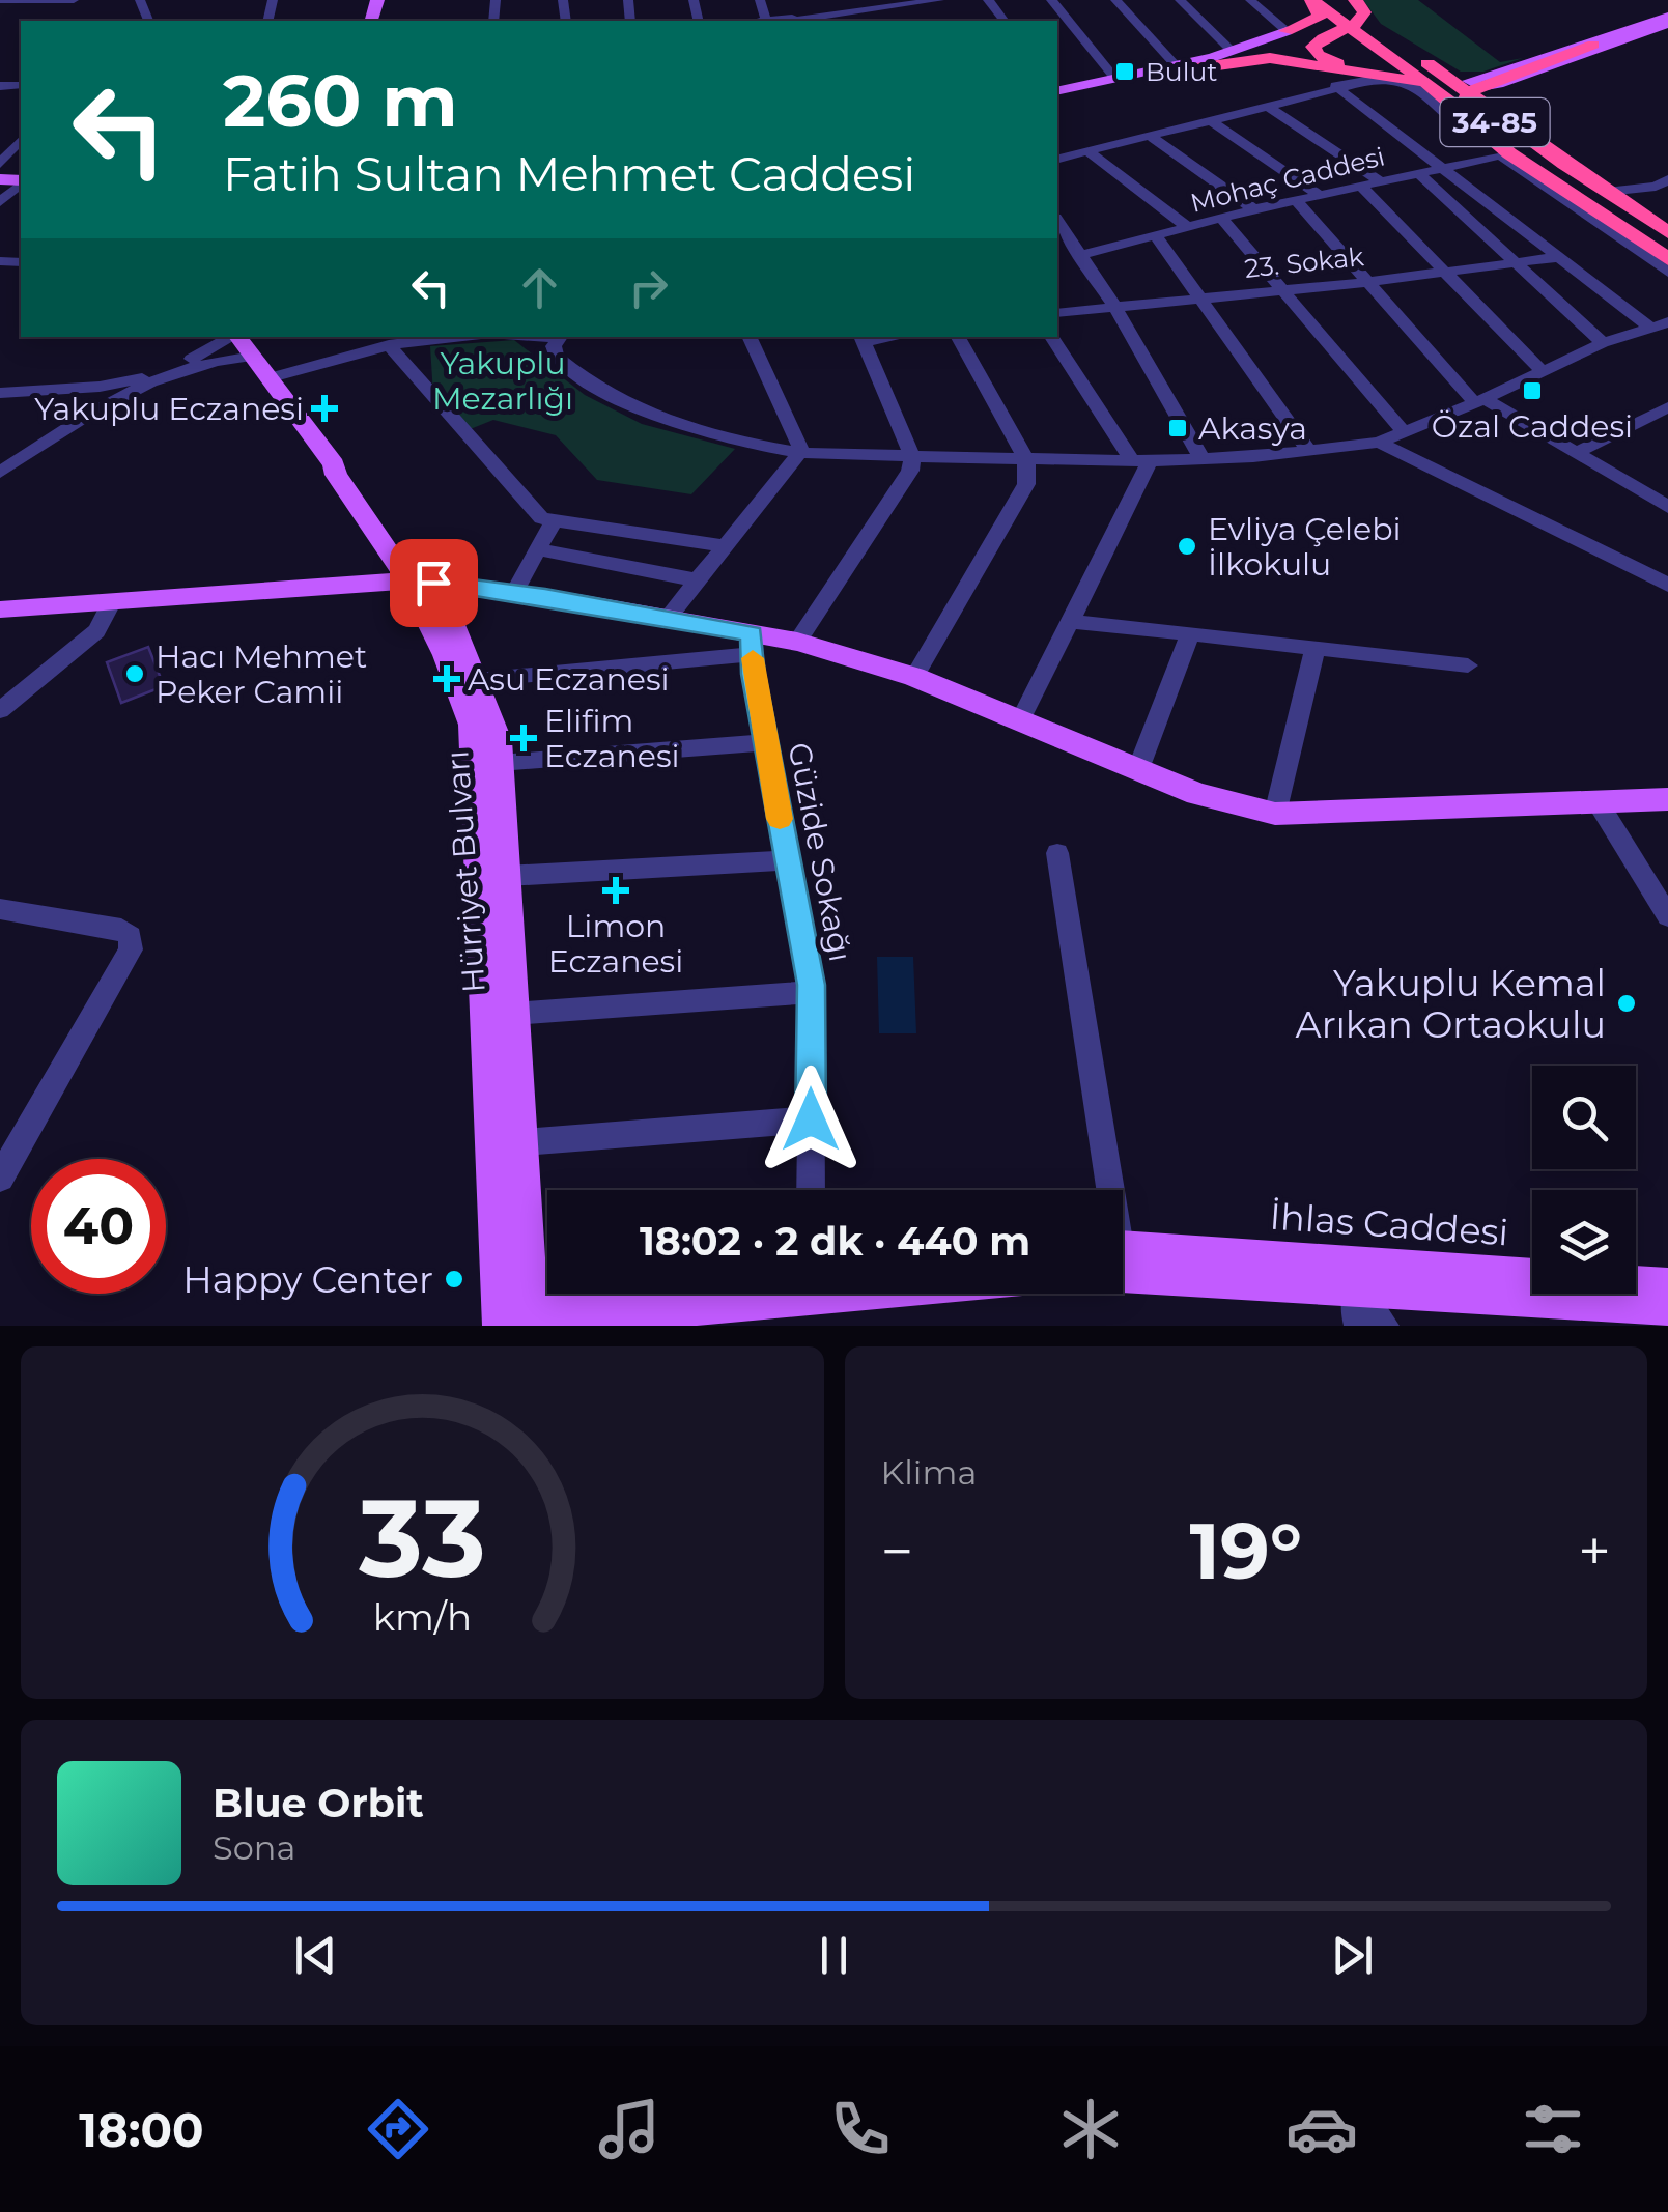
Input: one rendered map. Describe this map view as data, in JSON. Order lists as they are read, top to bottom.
{
  "streets": {
    "highway": ["34-85"],
    "main road": ["Hürriyet Bulvarı", "İhlas Caddesi"],
    "street": ["Mohaç Caddesi", "23. Sokak", "Güzide Sokağı"]
  },
  "parks": ["Yakuplu Mezarlığı"],
  "places": {
    "transit": ["Bulut", "Özal Caddesi", "Akasya"],
    "health": [
      "Yakuplu Eczanesi",
      "Asu Eczanesi",
      "Elifim Eczanesi",
      "Limon Eczanesi"
    ],
    "other": [
      "Evliya Çelebi İlkokulu",
      "Hacı Mehmet Peker Camii",
      "Yakuplu Kemal Arıkan Ortaokulu",
      "Happy Center"
    ]
  },
  "page": {
    "turn": ["260 m", "Fatih Sultan Mehmet Caddesi"],
    "limit": "40",
    "trip": "18:02 · 2 dk · 440 m",
    "tile": "Klima",
    "heat": ["−", "19°", "+"],
    "song": ["Blue Orbit", "Sona"],
    "tabs": "18:00",
    "gauge": ["33", "km/h"]
  }
}
